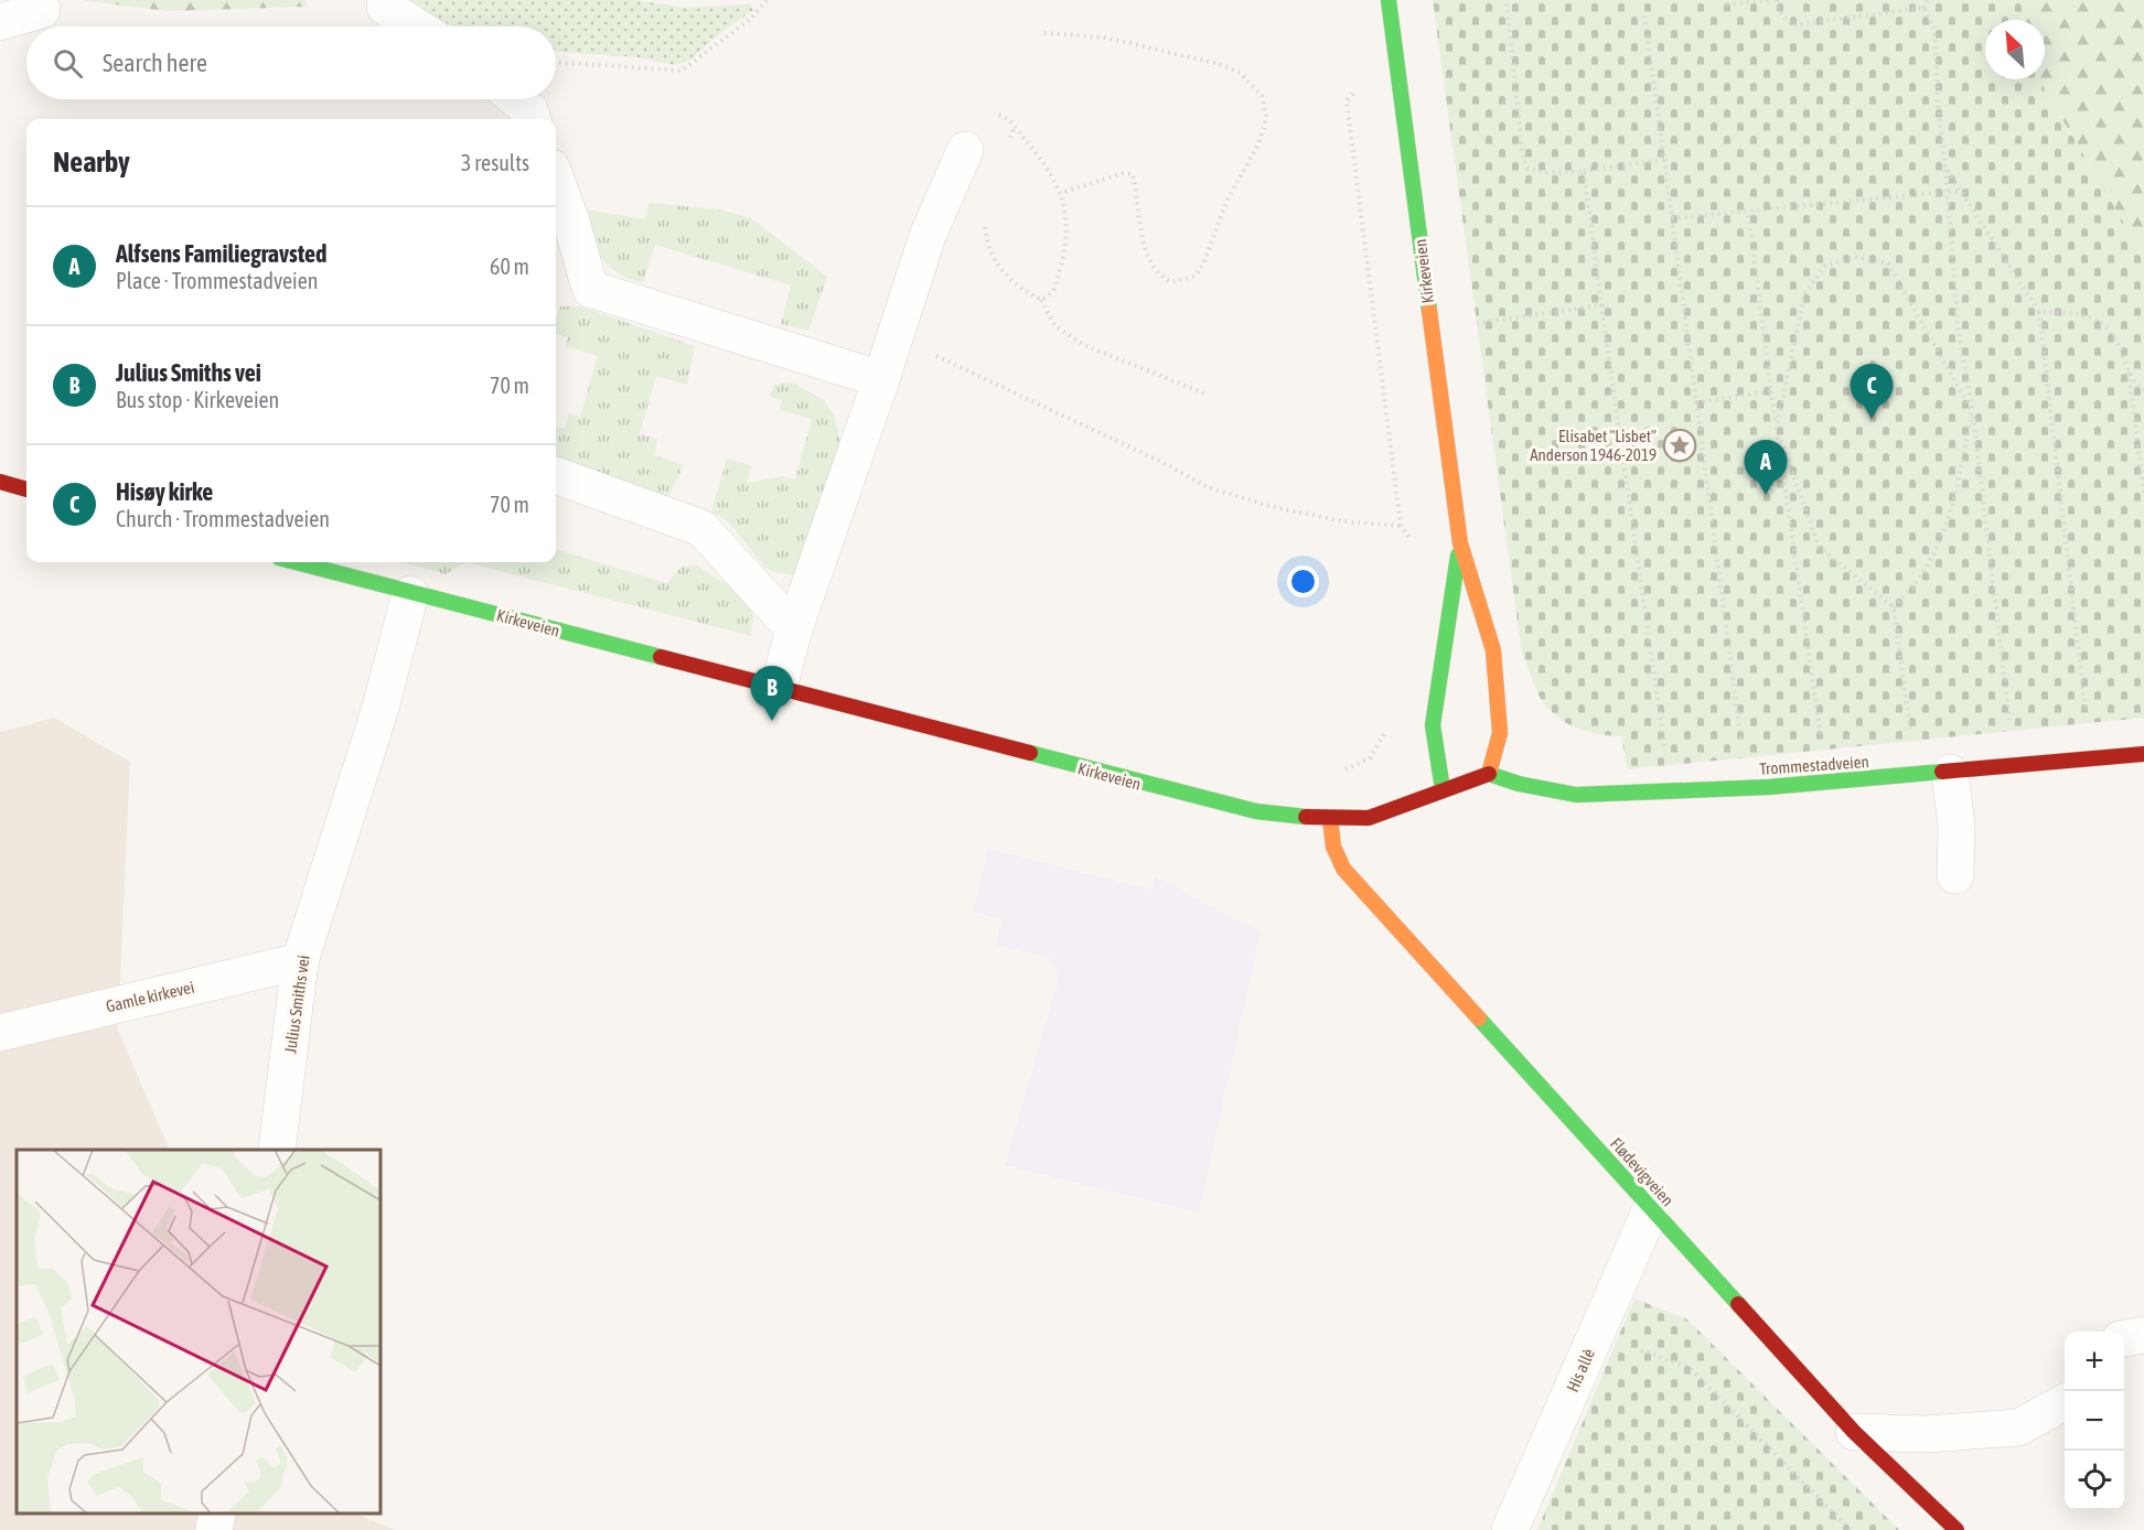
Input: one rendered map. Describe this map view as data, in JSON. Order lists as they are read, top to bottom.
{
  "streets": {
    "main road": ["Kirkeveien", "Trommestadveien", "Flødevigveien"],
    "street": ["Gamle kirkevei", "Julius Smiths vei", "His allè"]
  },
  "crossings": [
    ["Kirkeveien", "Trommestadveien"],
    ["Kirkeveien", "Julius Smiths vei"],
    ["Kirkeveien", "Flødevigveien"],
    ["Gamle kirkevei", "Julius Smiths vei"],
    ["Flødevigveien", "His allè"]
  ],
  "places": {
    "place": ["Elisabet \"Lisbet\" Anderson 1946-2019"]
  },
  "north": "top left",
  "page": {
    "search": "Search here",
    "heading": ["Nearby", "3 results"],
    "list": [
      {
        "mark": "A",
        "name": "Alfsens Familiegravsted",
        "note": "Place · Trommestadveien",
        "value": "60 m"
      },
      {
        "mark": "B",
        "name": "Julius Smiths vei",
        "note": "Bus stop · Kirkeveien",
        "value": "70 m"
      },
      {
        "mark": "C",
        "name": "Hisøy kirke",
        "note": "Church · Trommestadveien",
        "value": "70 m"
      }
    ],
    "pins": ["C", "A", "B"],
    "map_buttons": ["+", "−"]
  }
}
